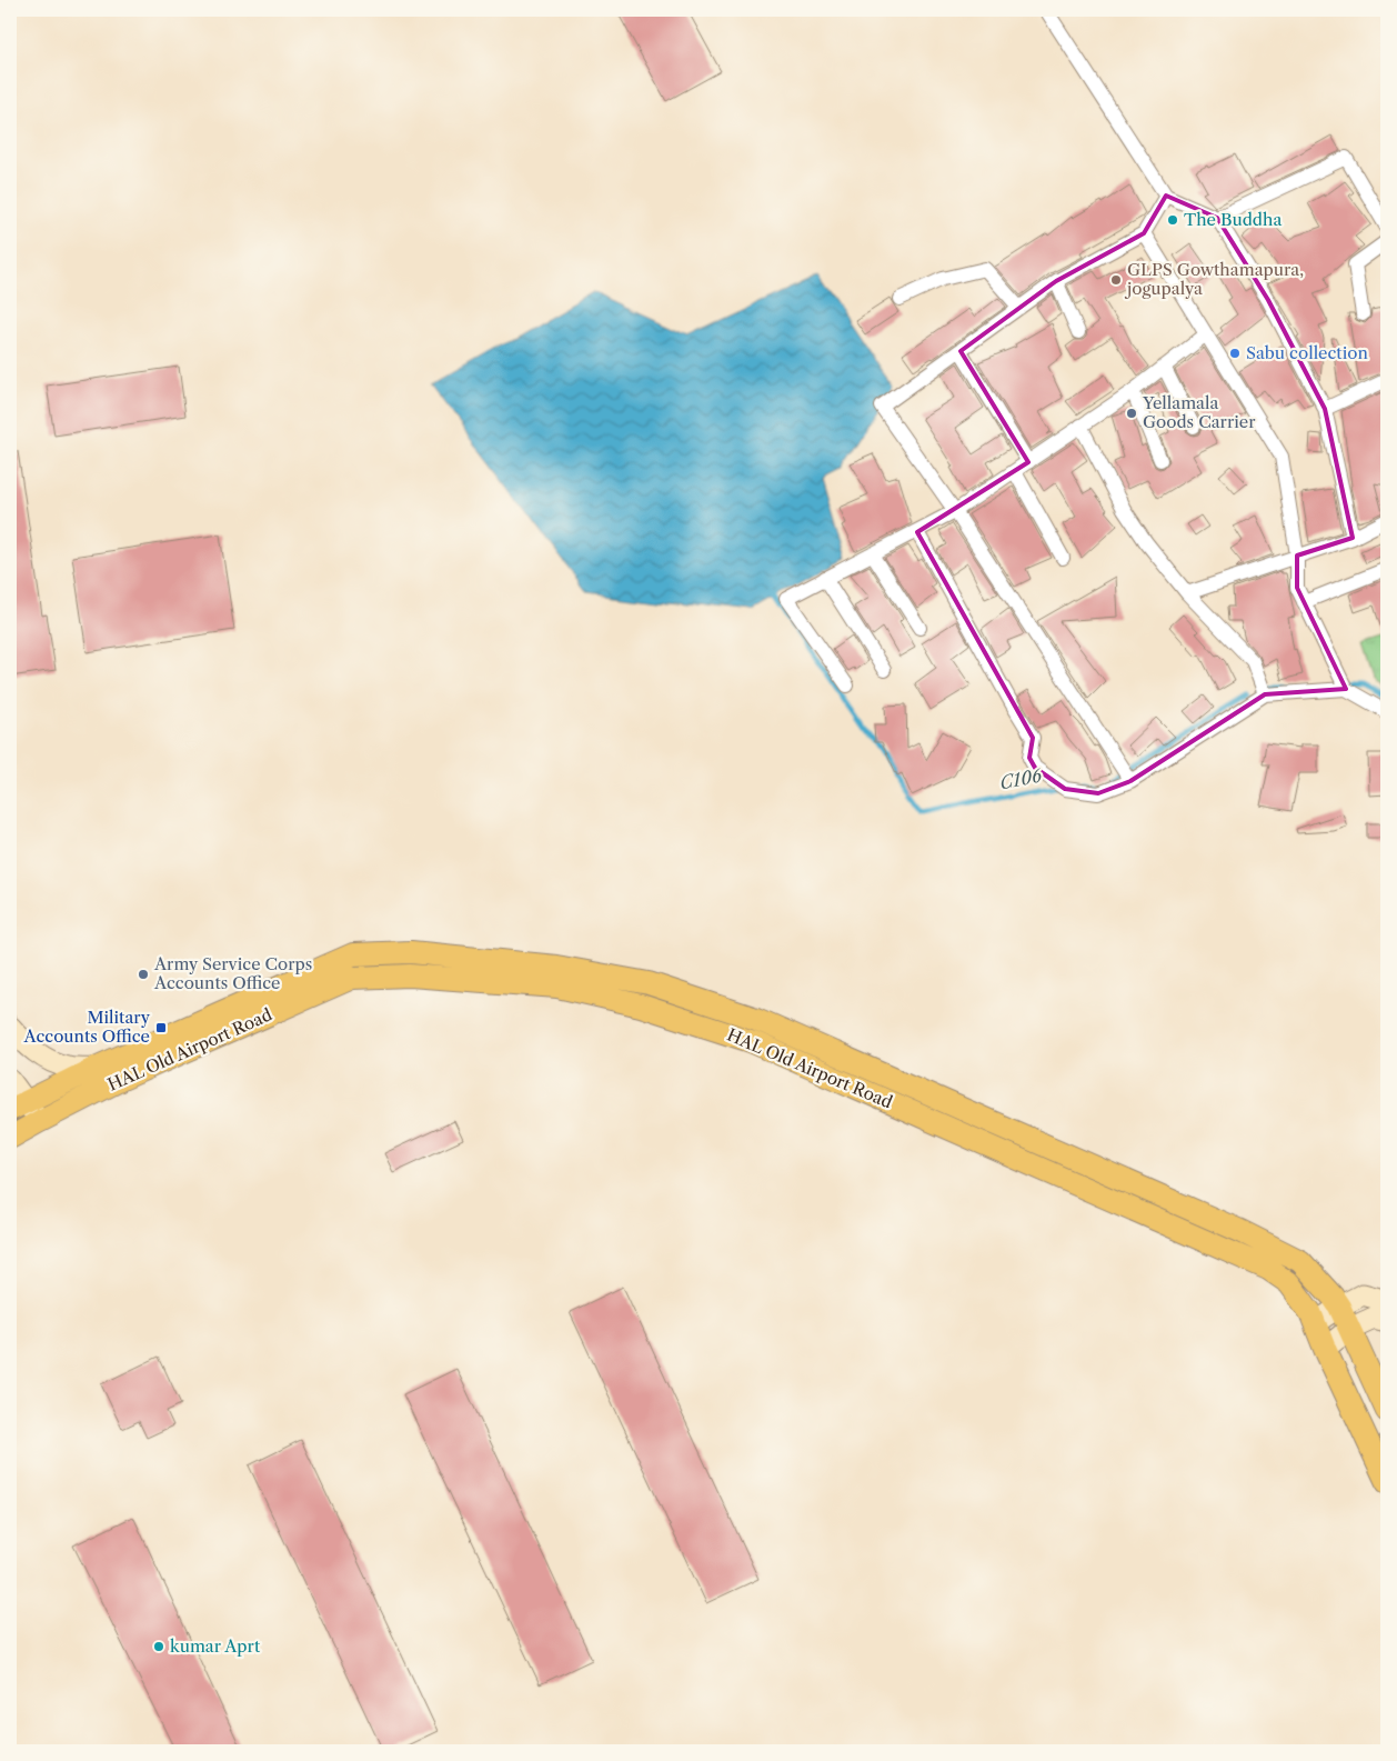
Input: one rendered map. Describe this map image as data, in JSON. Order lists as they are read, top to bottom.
{
  "streets": {
    "main road": ["HAL Old Airport Road"]
  },
  "water": ["C106"],
  "places": {
    "other": [
      "The Buddha",
      "GLPS Gowthamapura, jogupalya",
      "Sabu collection",
      "Yellamala Goods Carrier",
      "Army Service Corps Accounts Office",
      "kumar Aprt"
    ],
    "transit": ["Military Accounts Office"]
  }
}
